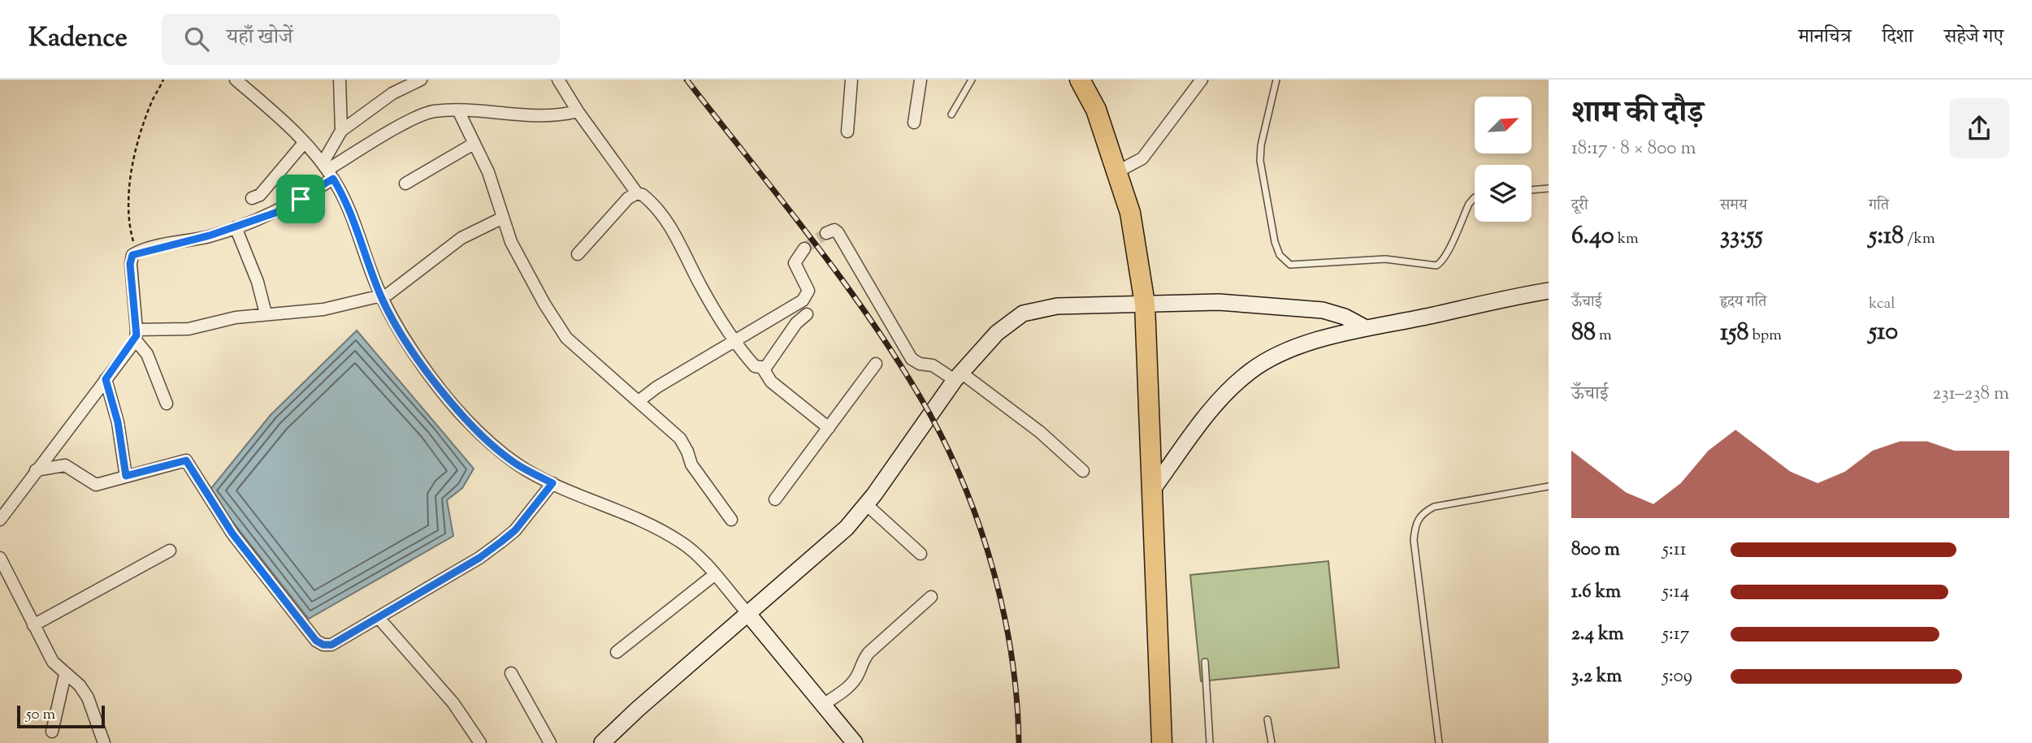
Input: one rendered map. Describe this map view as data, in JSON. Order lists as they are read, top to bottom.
{
  "scale_bar": "50 m",
  "north": "top right",
  "page": {
    "header": "Kadence",
    "search": "यहाँ खोजें",
    "nav": ["मानचित्र", "दिशा", "सहेजे गए"],
    "heading": ["शाम की दौड़", "18:17 · 8 × 800 m"],
    "stats": [
      ["दूरी", "6.40 km"],
      ["समय", "33:55"],
      ["गति", "5:18 /km"],
      ["ऊँचाई", "88 m"],
      ["हृदय गति", "158 bpm"],
      ["kcal", "510"]
    ],
    "chart": ["ऊँचाई", "231–238 m"],
    "list": [
      {
        "name": "800 m",
        "note": "5:11"
      },
      {
        "name": "1.6 km",
        "note": "5:14"
      },
      {
        "name": "2.4 km",
        "note": "5:17"
      },
      {
        "name": "3.2 km",
        "note": "5:09"
      }
    ],
    "scale": "50 m"
  }
}
